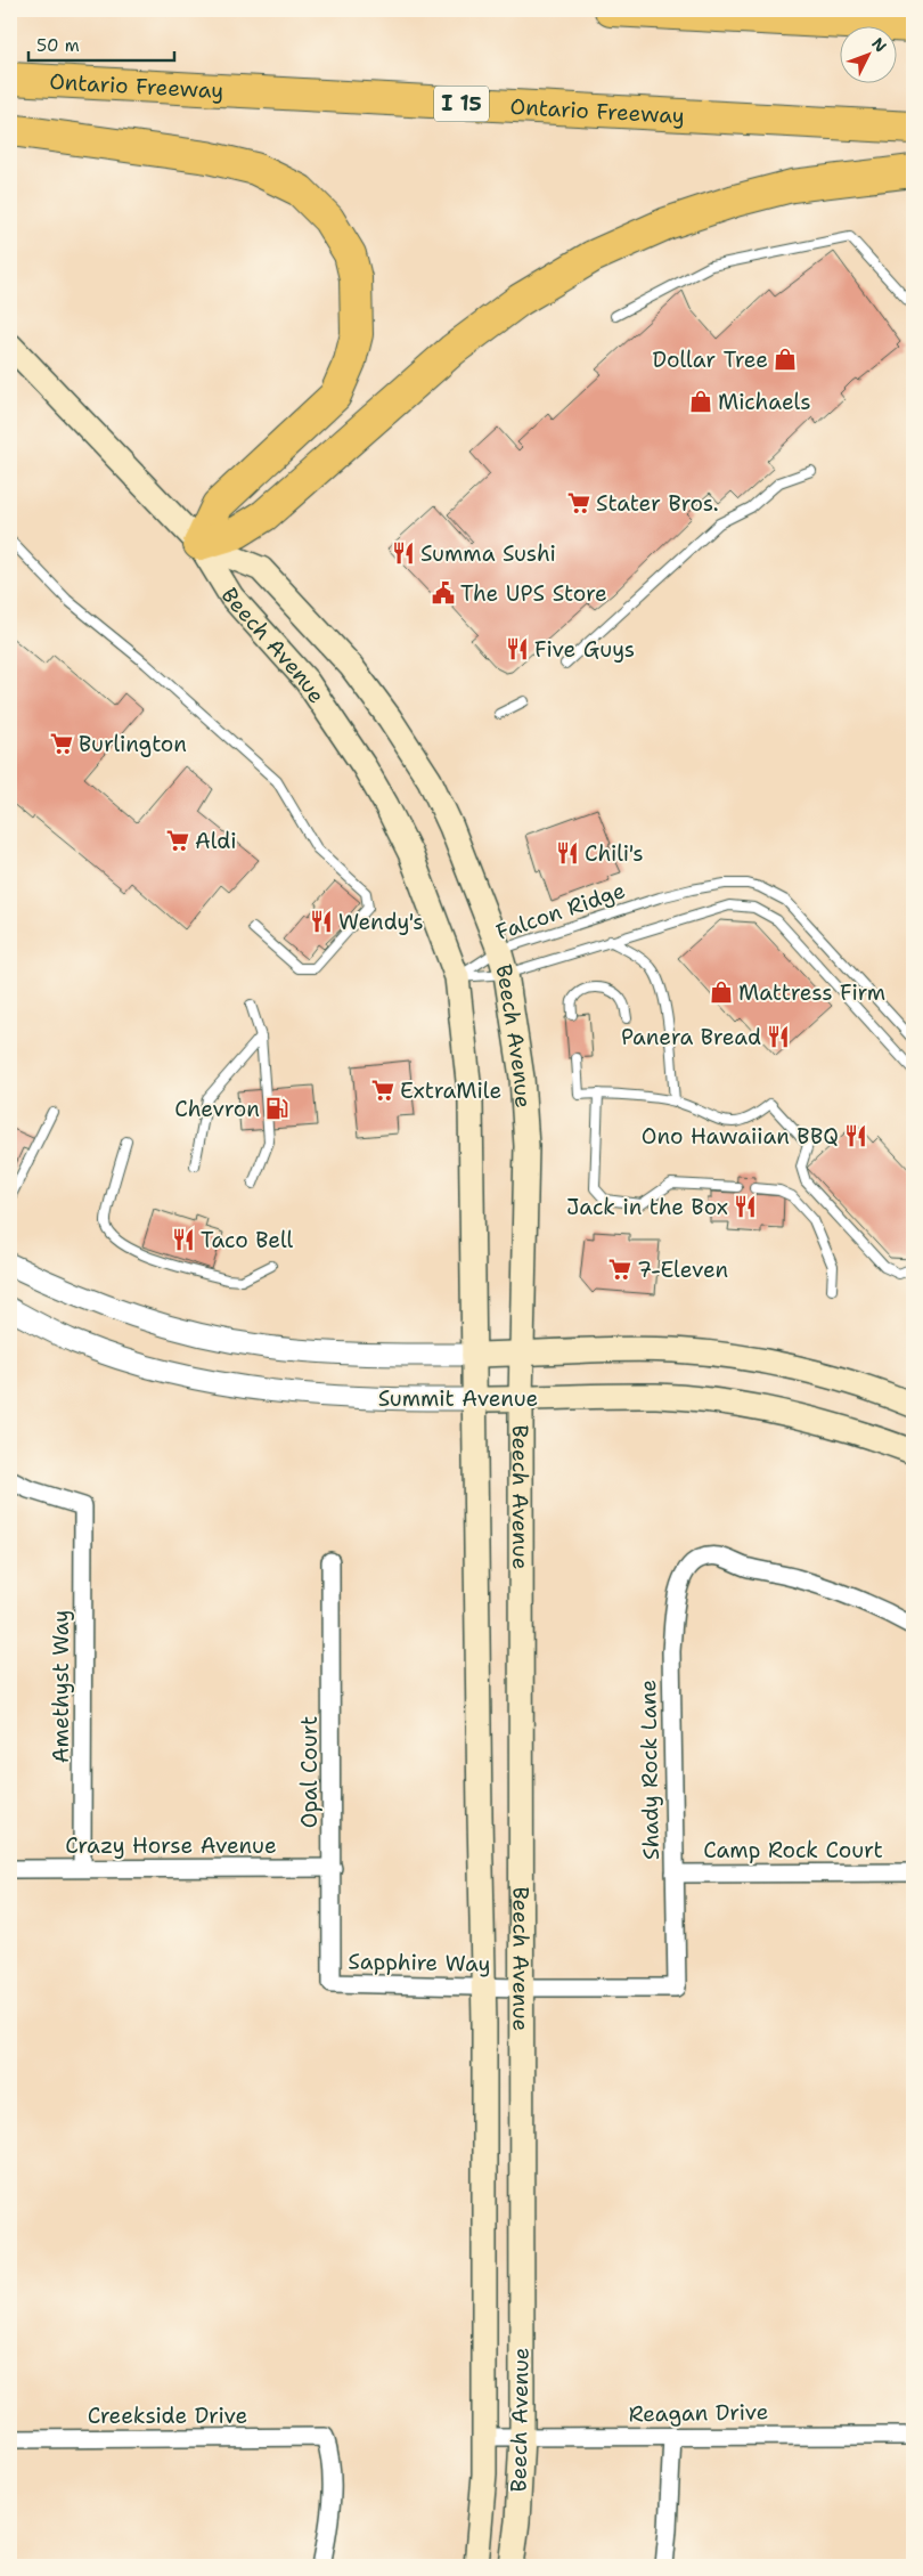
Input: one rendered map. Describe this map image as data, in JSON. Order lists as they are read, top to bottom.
{
  "streets": {
    "highway": ["Ontario Freeway", "I 15"],
    "main road": ["Beech Avenue", "Summit Avenue"],
    "street": [
      "Amethyst Way",
      "Shady Rock Lane",
      "Opal Court",
      "Crazy Horse Avenue",
      "Camp Rock Court",
      "Sapphire Way",
      "Reagan Drive",
      "Creekside Drive"
    ],
    "lane": ["Falcon Ridge"]
  },
  "crossings": [
    ["Beech Avenue", "Falcon Ridge"],
    ["Beech Avenue", "Summit Avenue"],
    ["Beech Avenue", "Sapphire Way"],
    ["Beech Avenue", "Reagan Drive"],
    ["Amethyst Way", "Crazy Horse Avenue"],
    ["Shady Rock Lane", "Camp Rock Court"],
    ["Shady Rock Lane", "Sapphire Way"],
    ["Opal Court", "Crazy Horse Avenue"],
    ["Opal Court", "Sapphire Way"]
  ],
  "places": {
    "shop": ["Dollar Tree", "Michaels", "Mattress Firm"],
    "supermarket": [
      "Stater Bros.",
      "Burlington",
      "Aldi",
      "ExtraMile",
      "7-Eleven"
    ],
    "restaurant": [
      "Summa Sushi",
      "Five Guys",
      "Chili's",
      "Wendy's",
      "Panera Bread",
      "Ono Hawaiian BBQ",
      "Jack in the Box",
      "Taco Bell"
    ],
    "public building": ["The UPS Store"],
    "fuel station": ["Chevron"]
  },
  "scale_bar": "50 m",
  "north": "top right"
}
